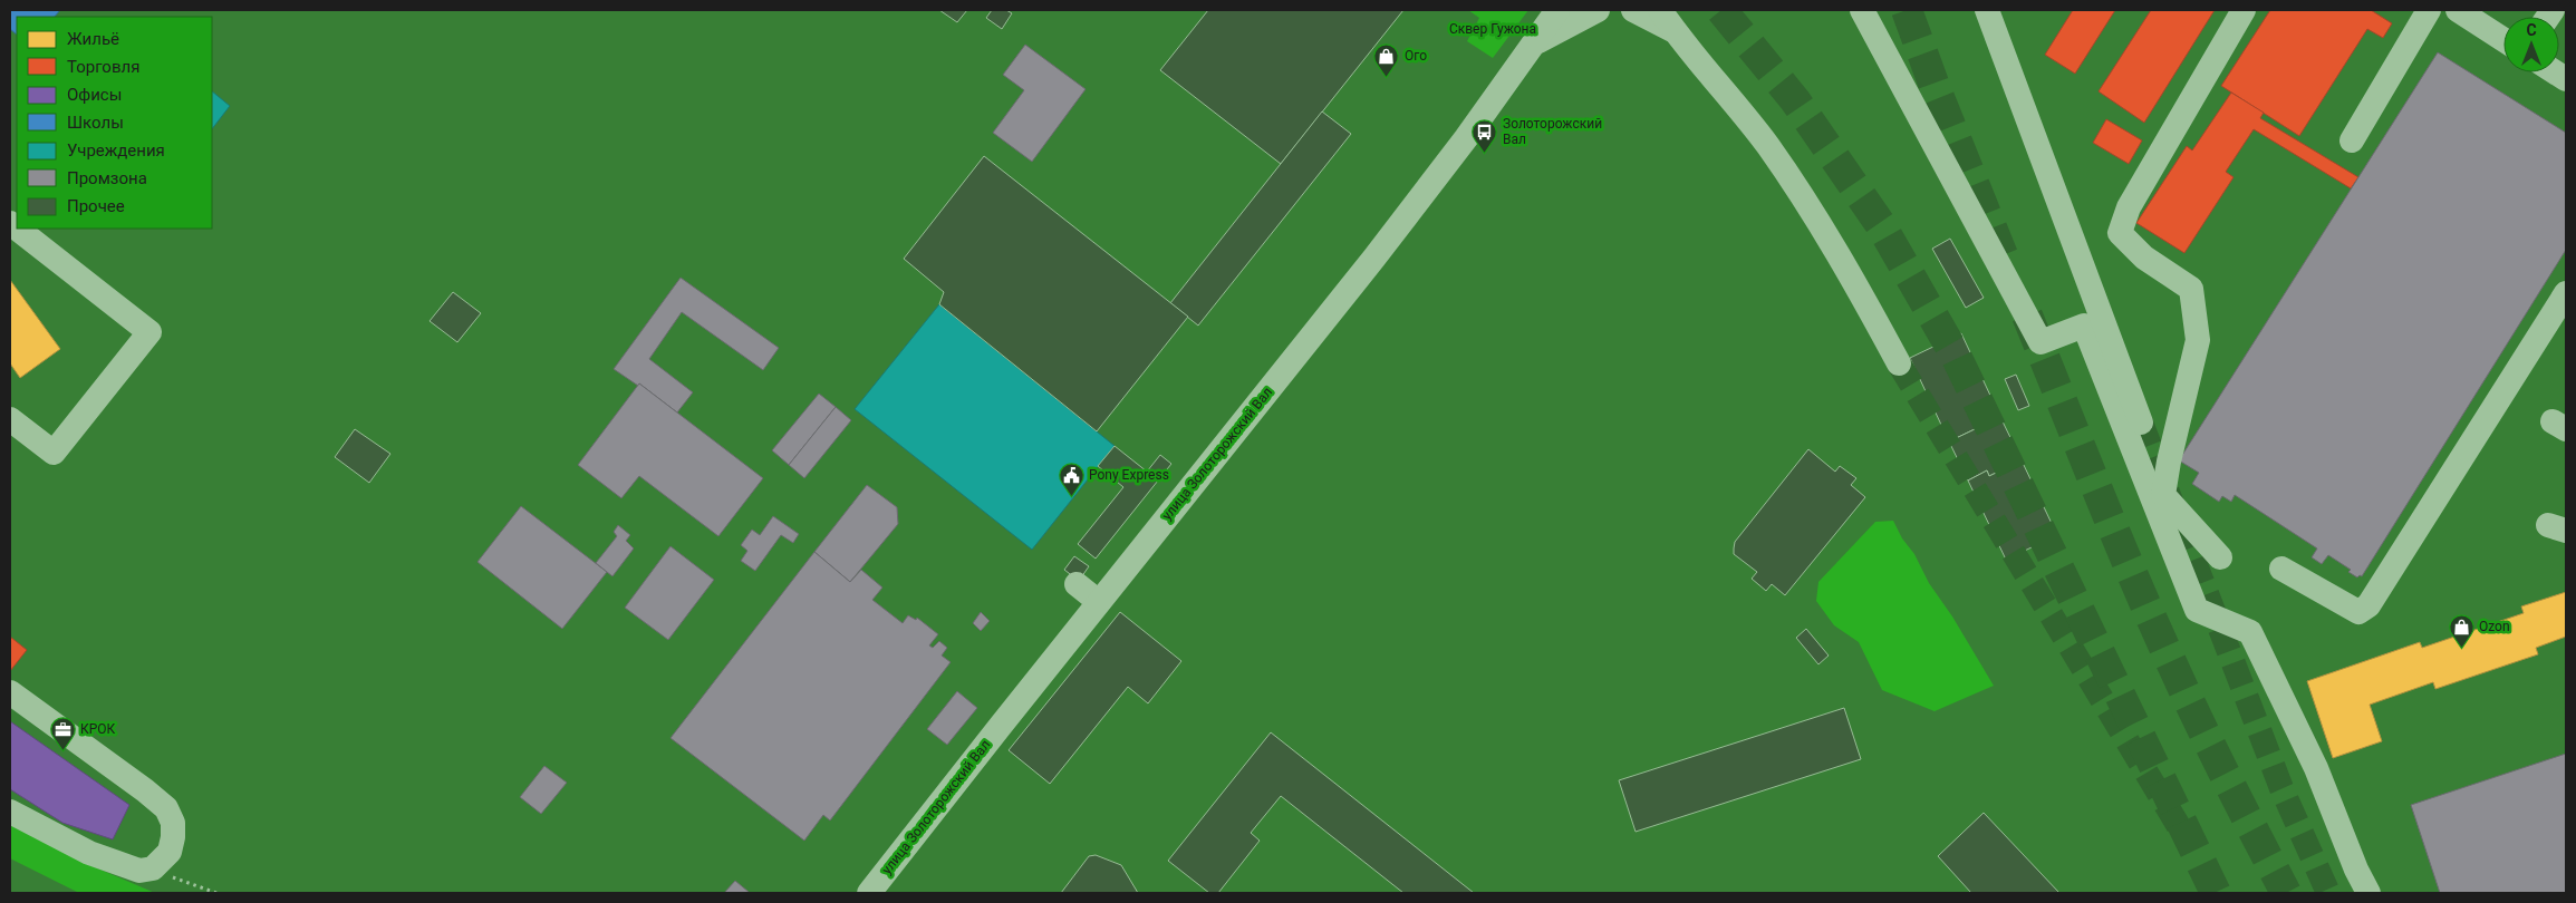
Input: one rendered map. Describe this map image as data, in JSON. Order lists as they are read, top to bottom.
{
  "streets": {
    "street": ["улица Золоторожский Вал"]
  },
  "parks": ["Сквер Гужона"],
  "places": {
    "shop": ["Ого", "Ozon"],
    "bus stop": ["Золоторожский Вал"],
    "public building": ["Pony Express"],
    "office": ["КРОК"]
  },
  "legend": [
    "Жильё",
    "Торговля",
    "Офисы",
    "Школы",
    "Учреждения",
    "Промзона",
    "Прочее"
  ],
  "north": "top"
}
